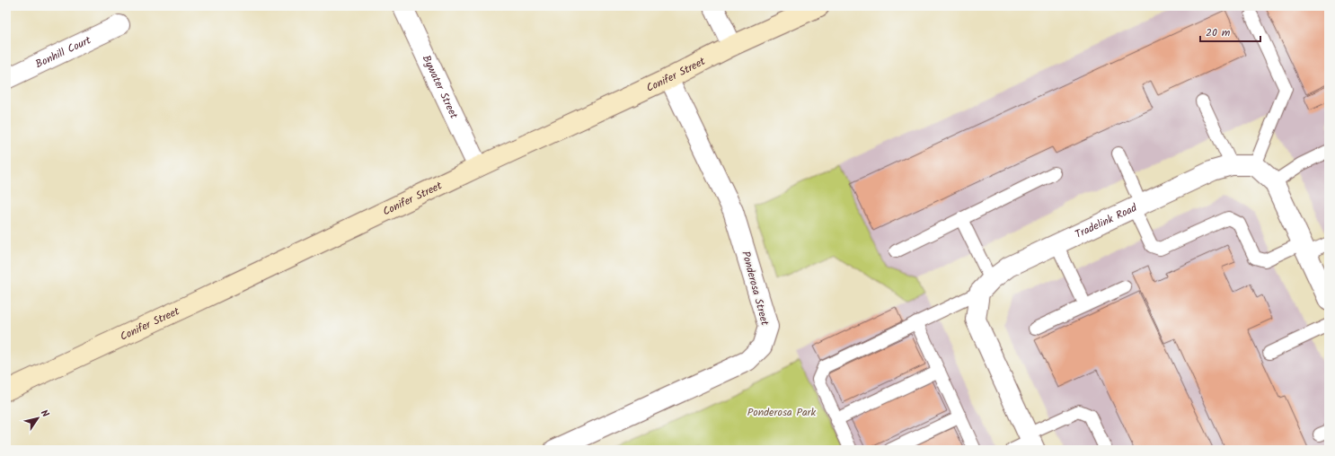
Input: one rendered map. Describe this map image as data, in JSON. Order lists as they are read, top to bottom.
{
  "streets": {
    "street": [
      "Bonhill Court",
      "Conifer Street",
      "Bywater Street",
      "Tradelink Road",
      "Ponderosa Street"
    ]
  },
  "crossings": [
    ["Conifer Street", "Bywater Street"],
    ["Conifer Street", "Ponderosa Street"]
  ],
  "parks": ["Ponderosa Park"],
  "scale_bar": "20 m",
  "north": "top right"
}
